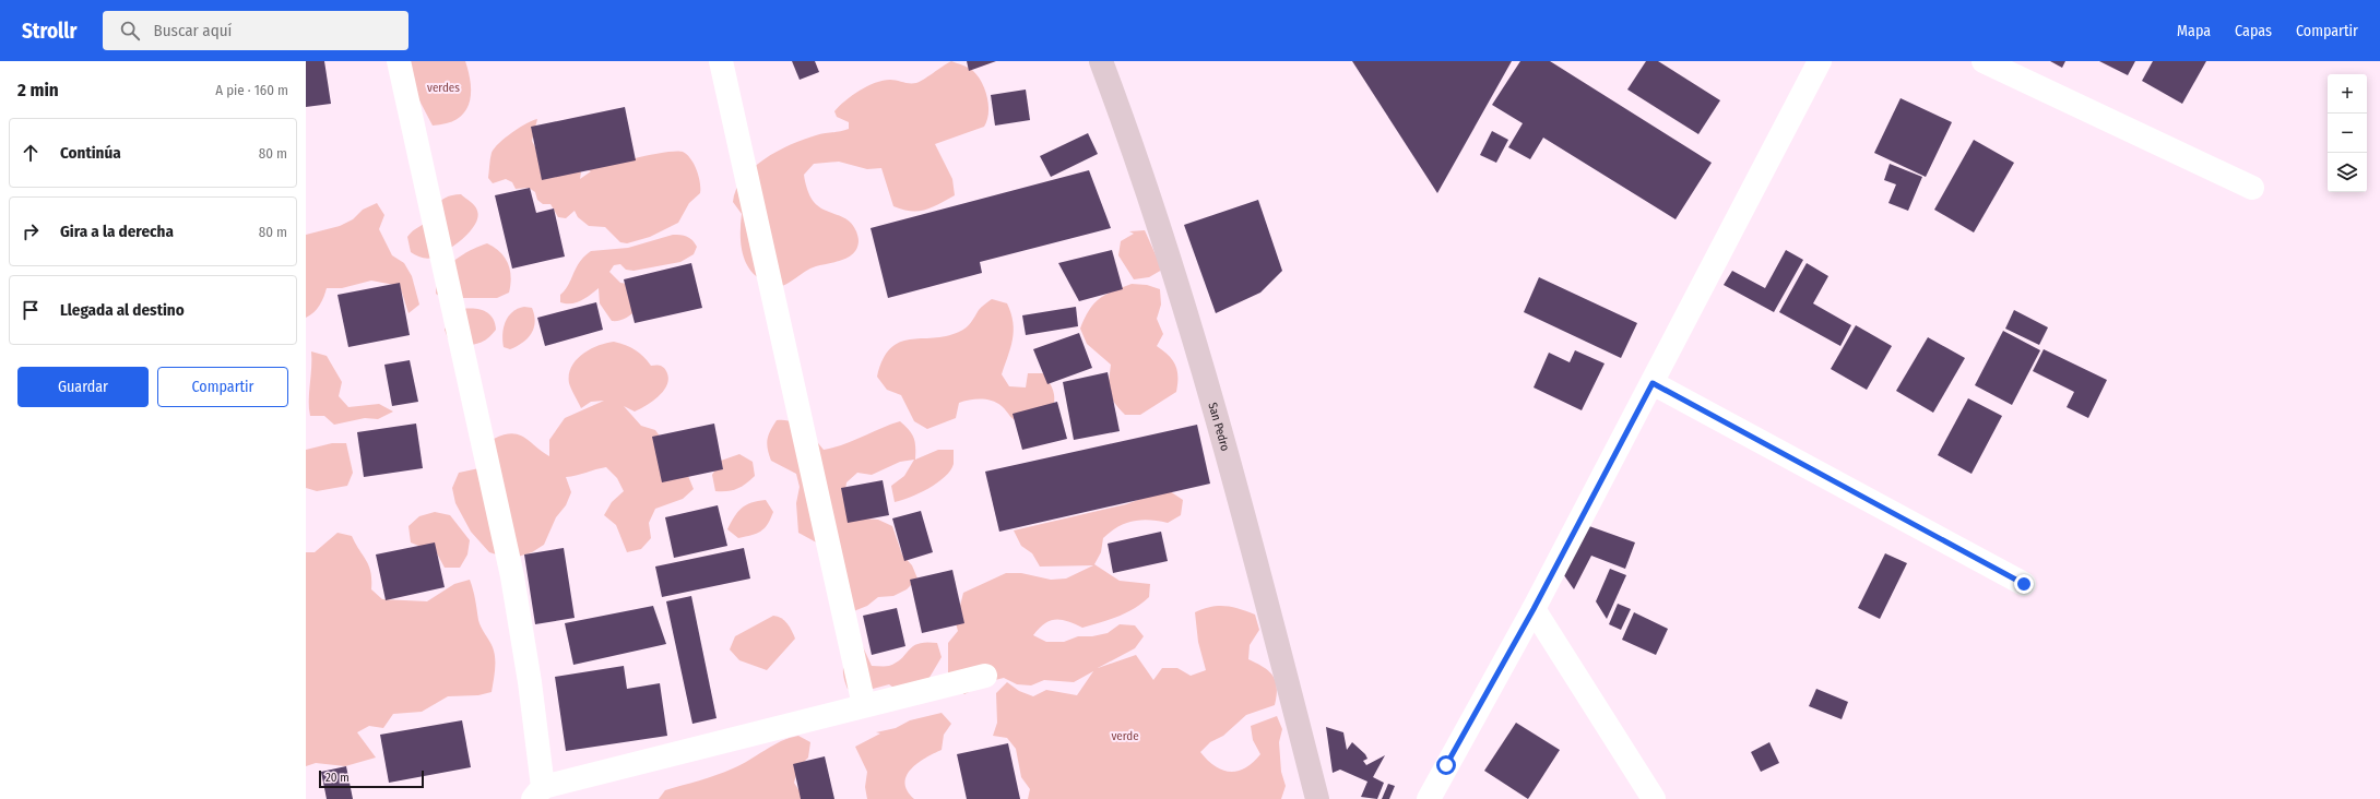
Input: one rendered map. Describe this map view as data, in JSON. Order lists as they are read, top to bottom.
{
  "streets": {
    "main road": ["San Pedro"]
  },
  "parks": ["verdes", "verde"],
  "scale_bar": "20 m",
  "page": {
    "header": "Strollr",
    "search": "Buscar aquí",
    "nav": ["Mapa", "Capas", "Compartir"],
    "heading": ["2 min", "A pie · 160 m"],
    "map_buttons": ["+", "−"],
    "list": [
      ["Continúa", "80 m"],
      ["Gira a la derecha", "80 m"],
      "Llegada al destino"
    ],
    "buttons": ["Guardar", "Compartir"],
    "scale": "20 m"
  }
}
